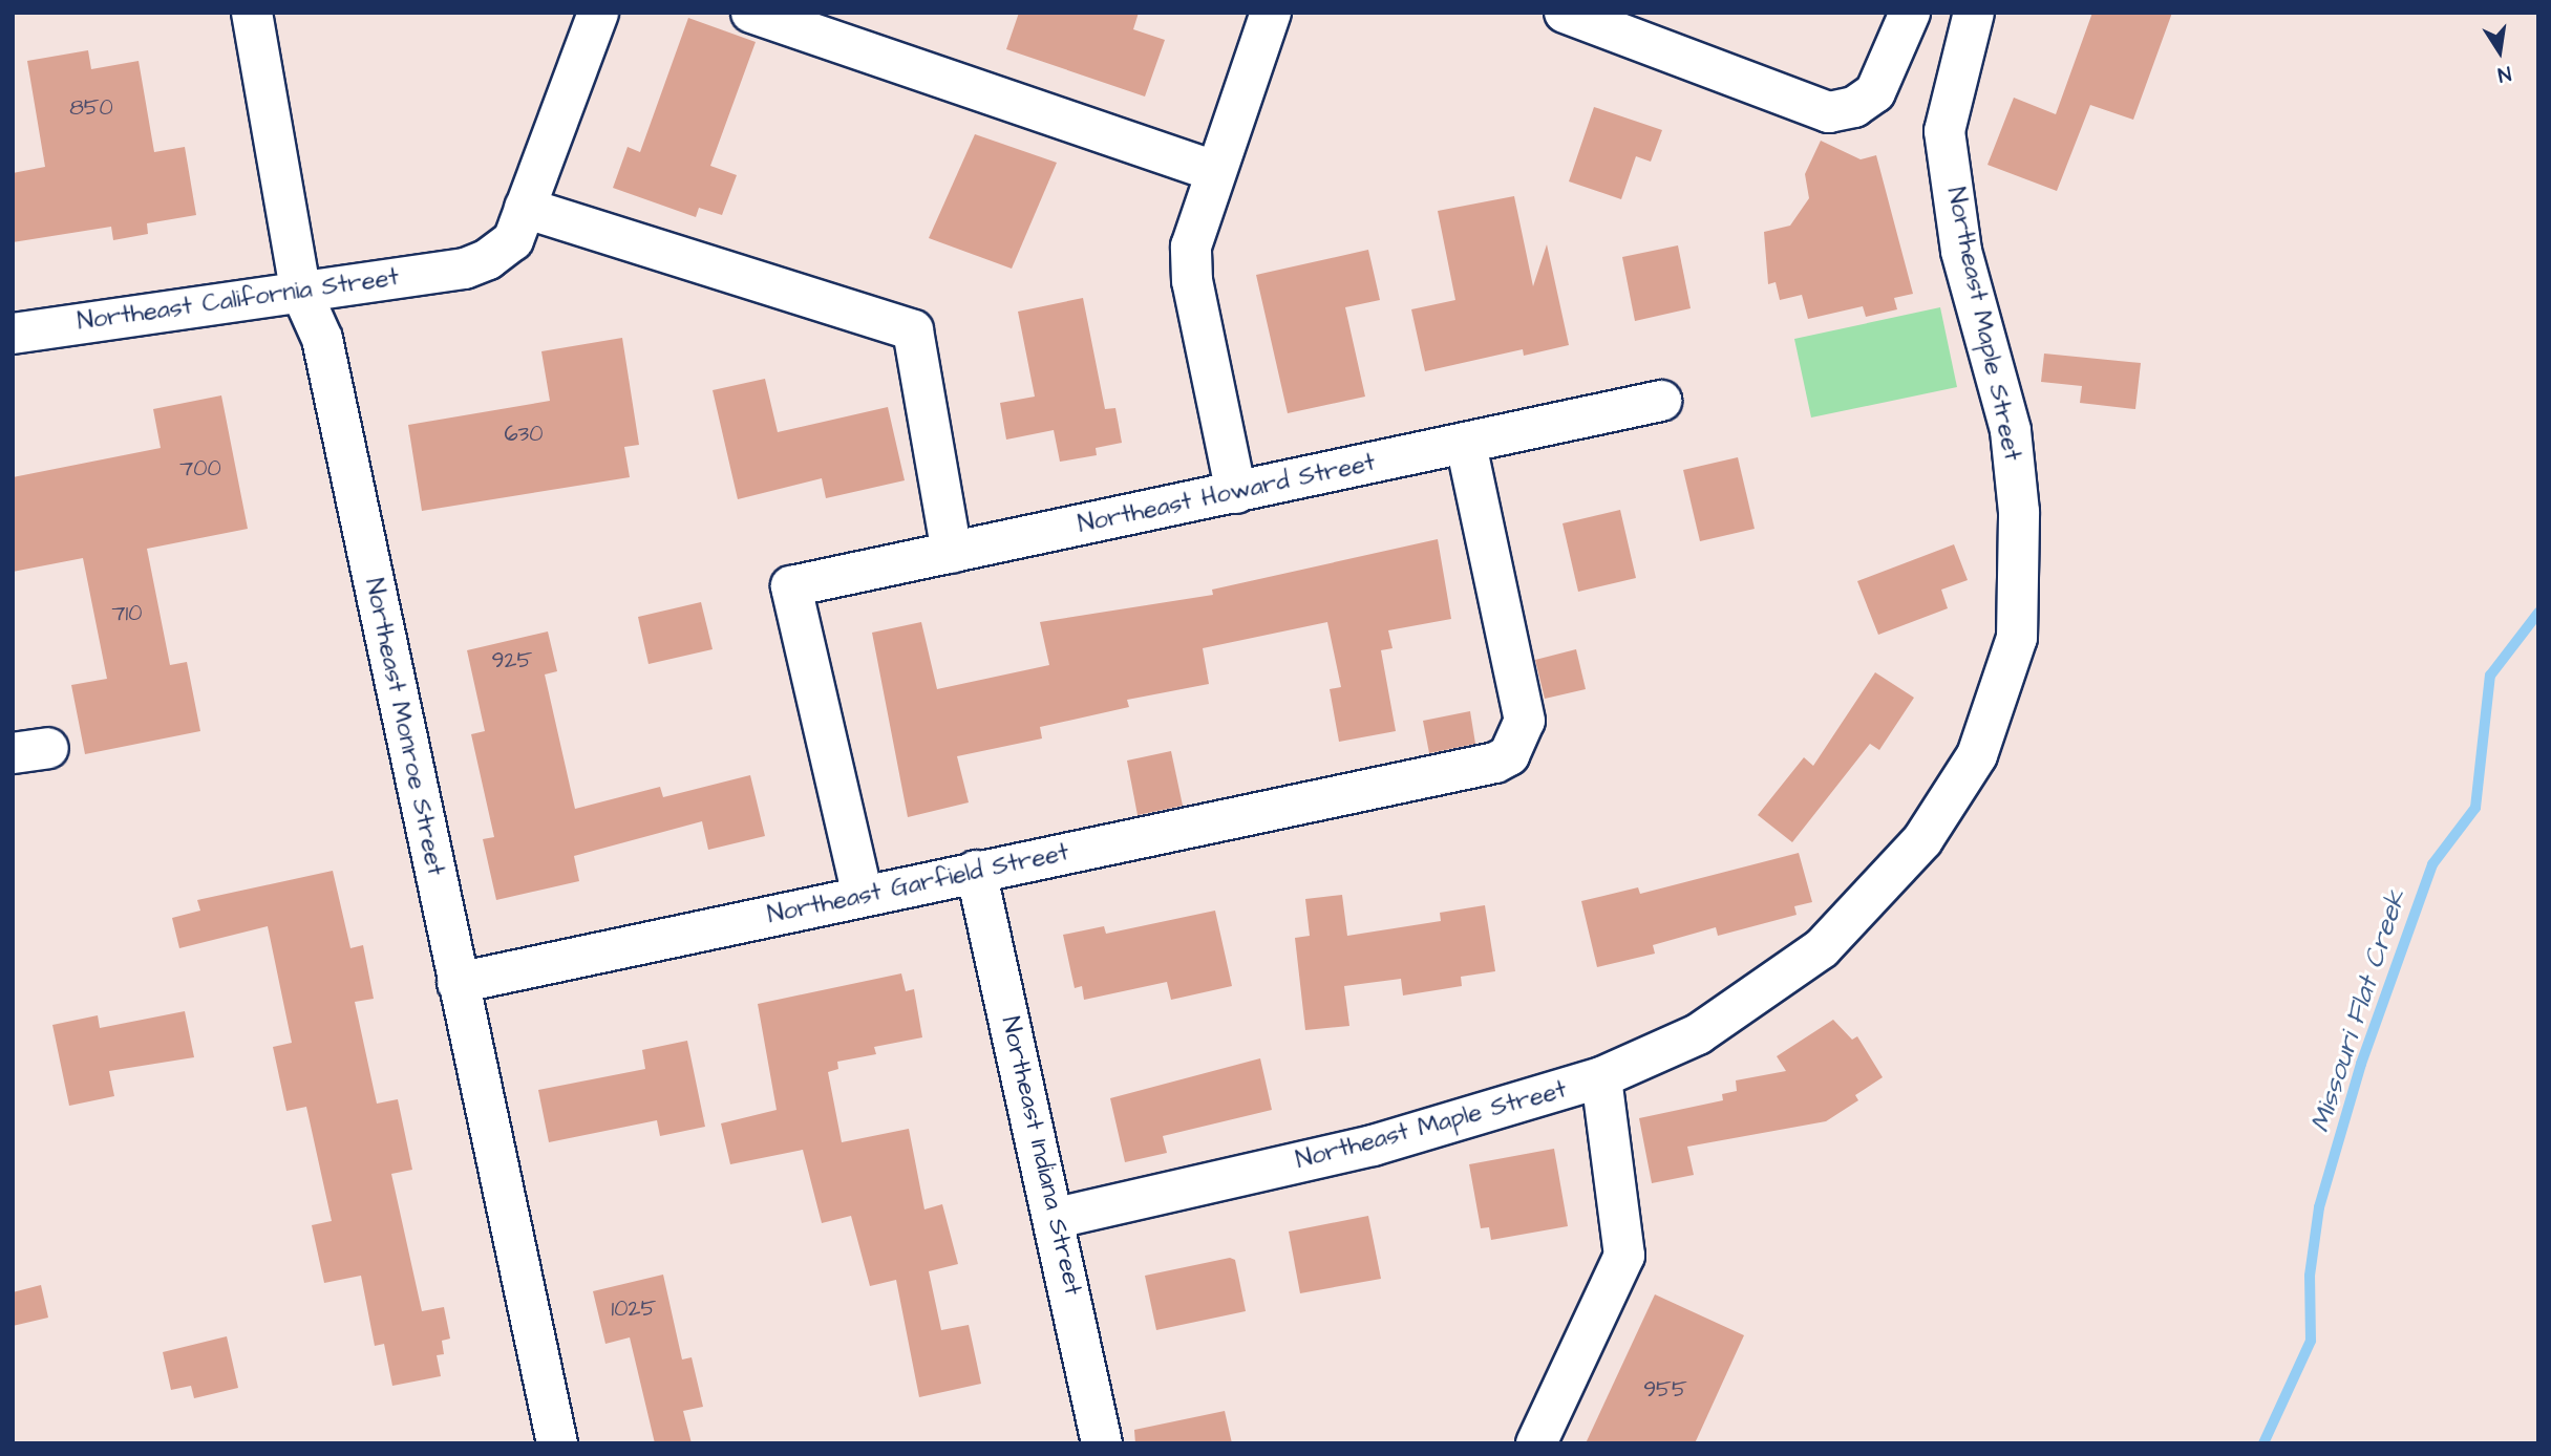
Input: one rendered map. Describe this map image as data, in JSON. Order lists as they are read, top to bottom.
{
  "streets": {
    "street": [
      "Northeast California Street",
      "Northeast Maple Street",
      "Northeast Howard Street",
      "Northeast Monroe Street",
      "Northeast Garfield Street",
      "Northeast Indiana Street"
    ]
  },
  "crossings": [
    ["Northeast California Street", "Northeast Monroe Street"],
    ["Northeast Maple Street", "Northeast Indiana Street"],
    ["Northeast Howard Street", "Northeast Garfield Street"],
    ["Northeast Monroe Street", "Northeast Garfield Street"],
    ["Northeast Garfield Street", "Northeast Indiana Street"]
  ],
  "water": ["Missouri Flat Creek"],
  "house_numbers": [
    "850",
    "630",
    "700",
    "710",
    "925",
    "1025",
    "955"
  ],
  "north": "bottom"
}
